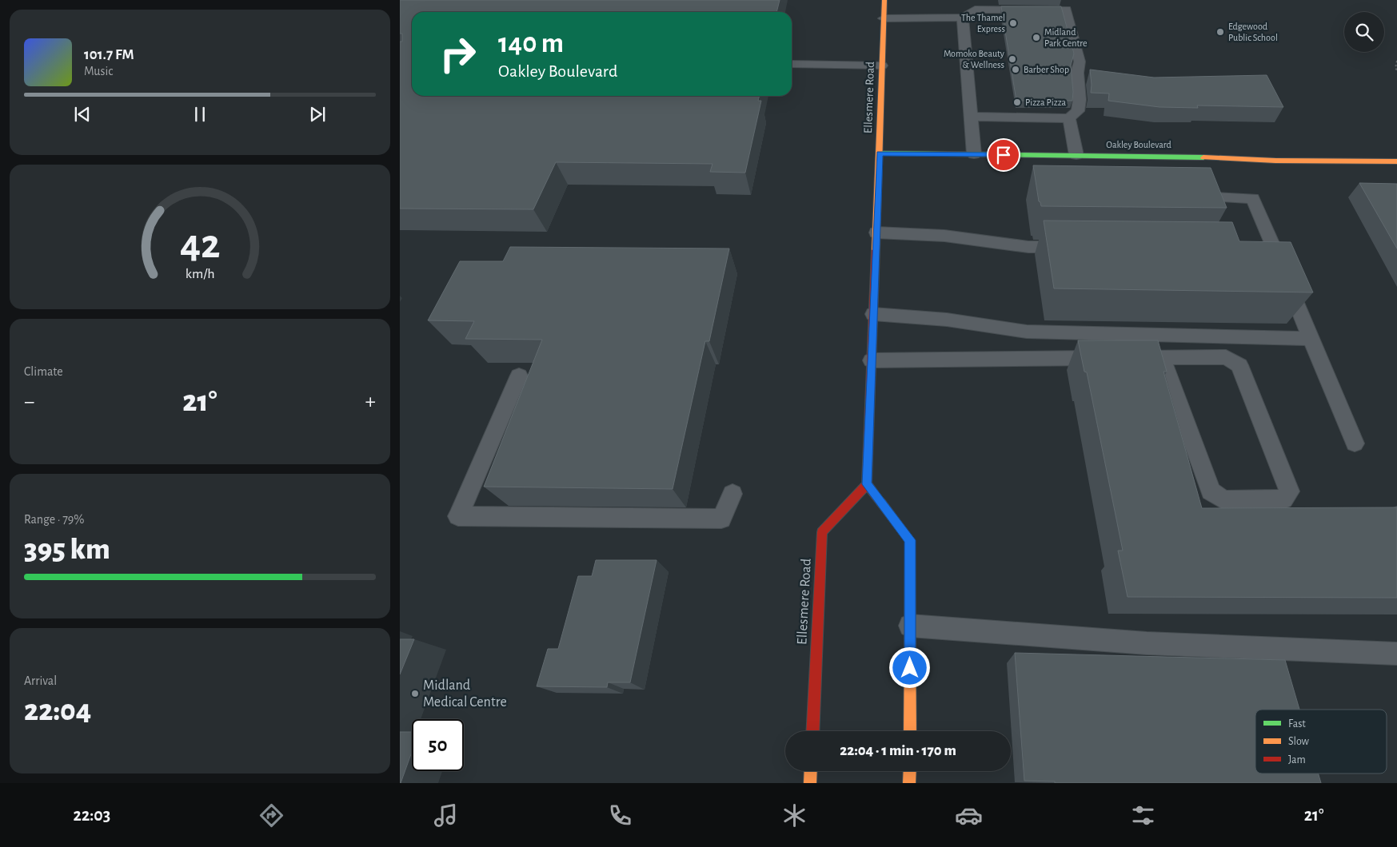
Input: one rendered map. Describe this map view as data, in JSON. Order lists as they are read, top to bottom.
{
  "streets": {
    "main road": ["Ellesmere Road", "Oakley Boulevard"]
  },
  "crossings": [
    ["Ellesmere Road", "Oakley Boulevard"]
  ],
  "places": [
    "The Thamel Express",
    "Edgewood Public School",
    "Midland Park Centre",
    "Momoko Beauty & Wellness",
    "Barber Shop",
    "Pizza Pizza",
    "Midland Medical Centre"
  ],
  "legend": ["Fast", "Slow", "Jam"],
  "page": {
    "turn": ["140 m", "Oakley Boulevard"],
    "song": ["101.7 FM", "Music"],
    "tile": [
      "Climate",
      ["Range · 79%", "395 km"],
      ["Arrival", "22:04"]
    ],
    "heat": ["−", "21°", "+"],
    "limit": "50",
    "trip": "22:04 · 1 min · 170 m",
    "tabs": ["22:03", "21°"],
    "gauge": ["42", "km/h"]
  }
}
